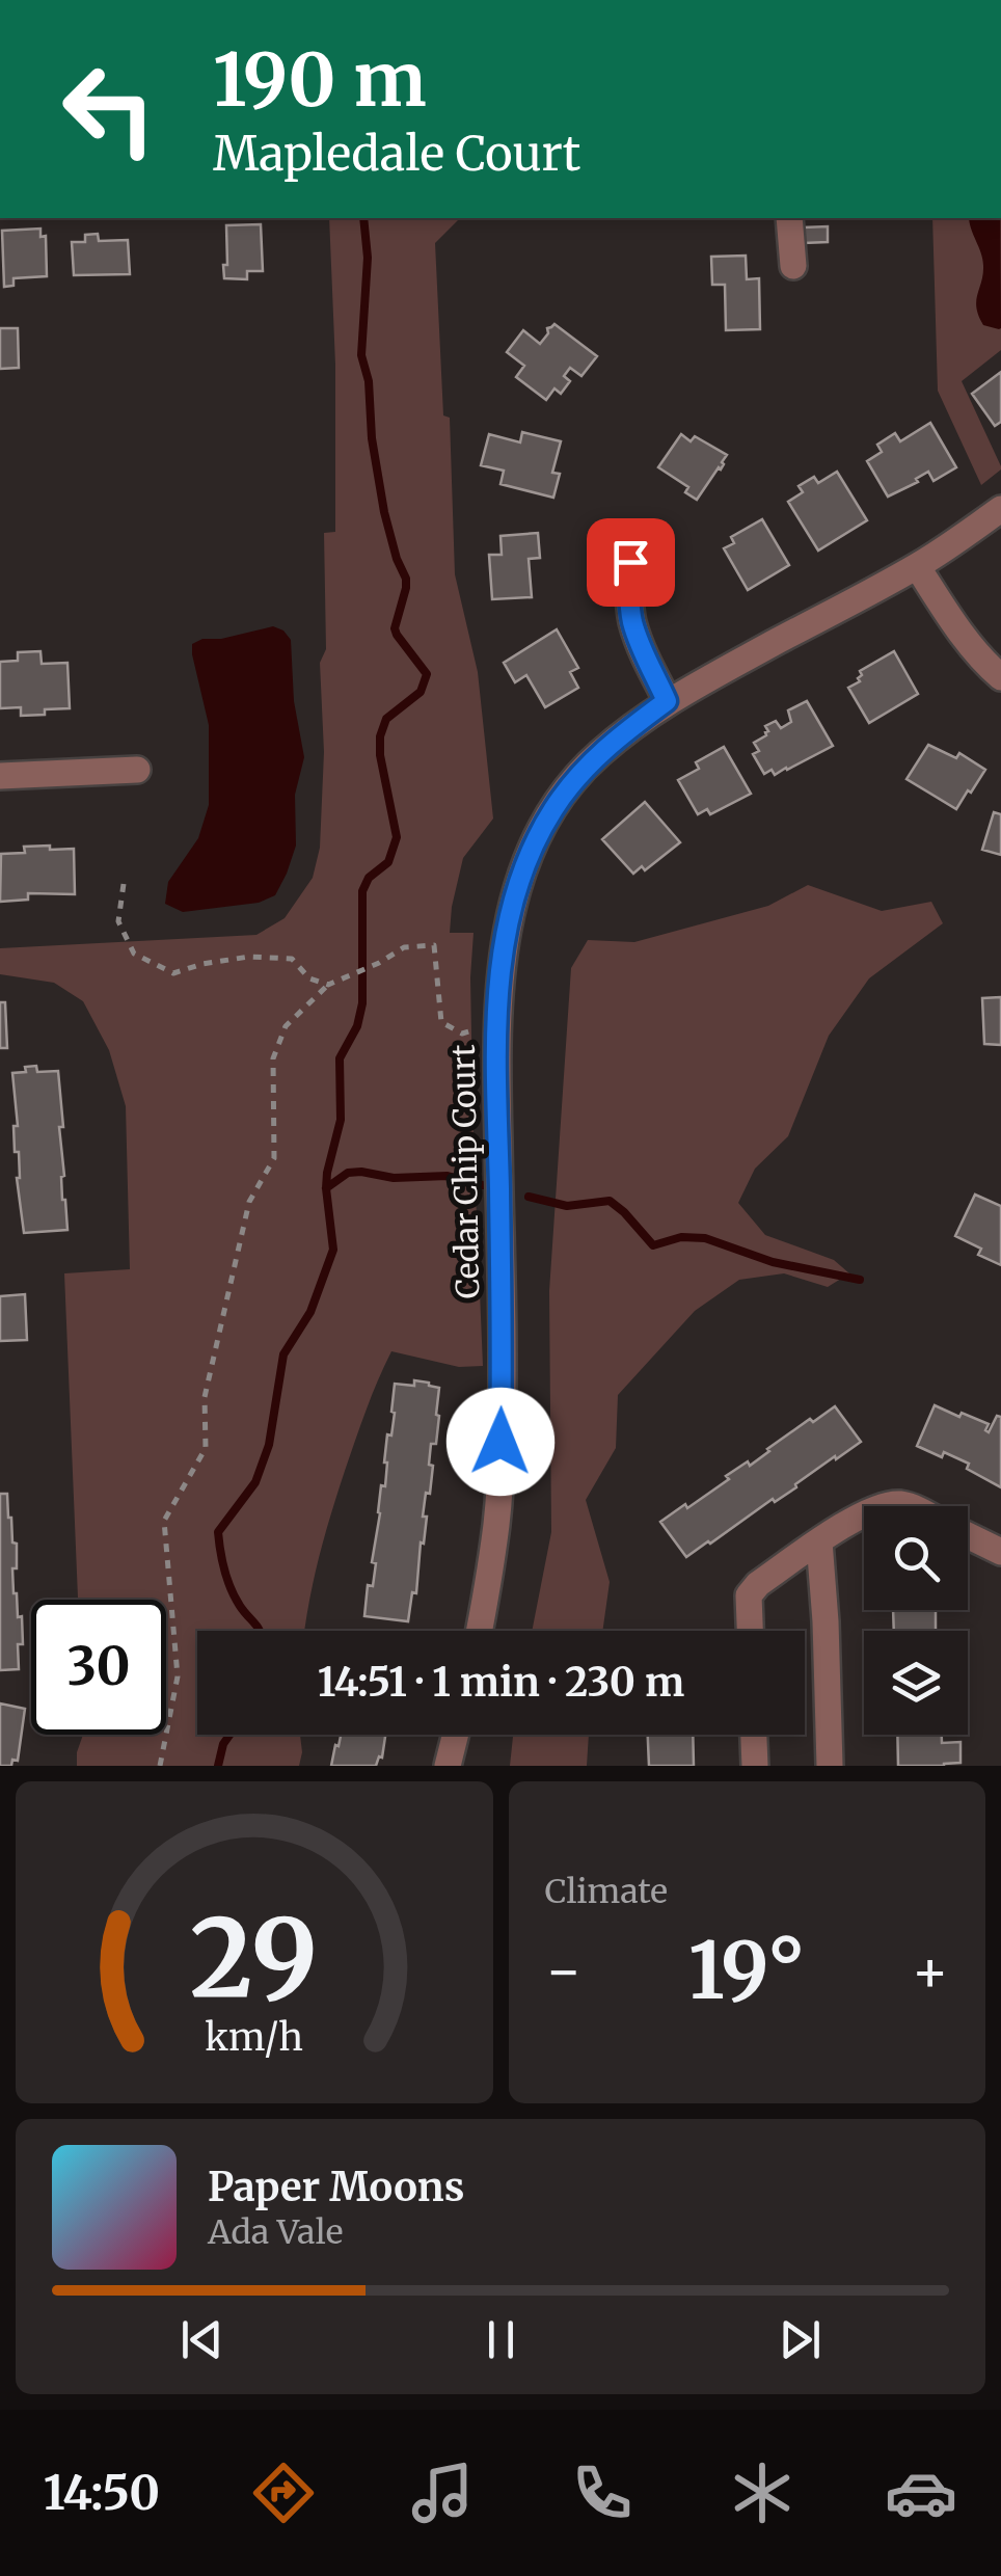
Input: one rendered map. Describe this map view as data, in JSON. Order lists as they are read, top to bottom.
{
  "streets": {
    "street": ["Cedar Chip Court"]
  },
  "page": {
    "turn": ["190 m", "Mapledale Court"],
    "limit": "30",
    "trip": "14:51 · 1 min · 230 m",
    "tile": "Climate",
    "heat": ["−", "19°", "+"],
    "song": ["Paper Moons", "Ada Vale"],
    "tabs": "14:50",
    "gauge": ["29", "km/h"]
  }
}
